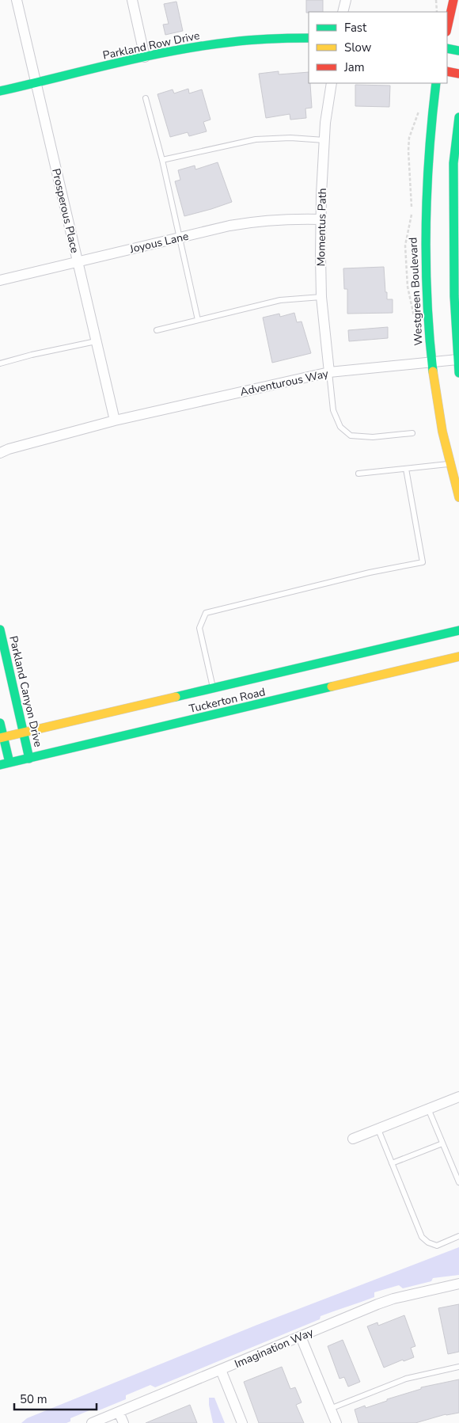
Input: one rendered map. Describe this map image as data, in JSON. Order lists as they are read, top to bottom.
{
  "streets": {
    "street": [
      "Parkland Row Drive",
      "Prosperous Place",
      "Momentus Path",
      "Joyous Lane",
      "Westgreen Boulevard",
      "Adventurous Way",
      "Parkland Canyon Drive",
      "Tuckerton Road",
      "Imagination Way"
    ]
  },
  "crossings": [
    ["Parkland Row Drive", "Prosperous Place"],
    ["Prosperous Place", "Joyous Lane"],
    ["Prosperous Place", "Adventurous Way"],
    ["Momentus Path", "Joyous Lane"],
    ["Momentus Path", "Adventurous Way"],
    ["Westgreen Boulevard", "Adventurous Way"],
    ["Parkland Canyon Drive", "Tuckerton Road"]
  ],
  "legend": ["Fast", "Slow", "Jam"],
  "scale_bar": "50 m"
}
